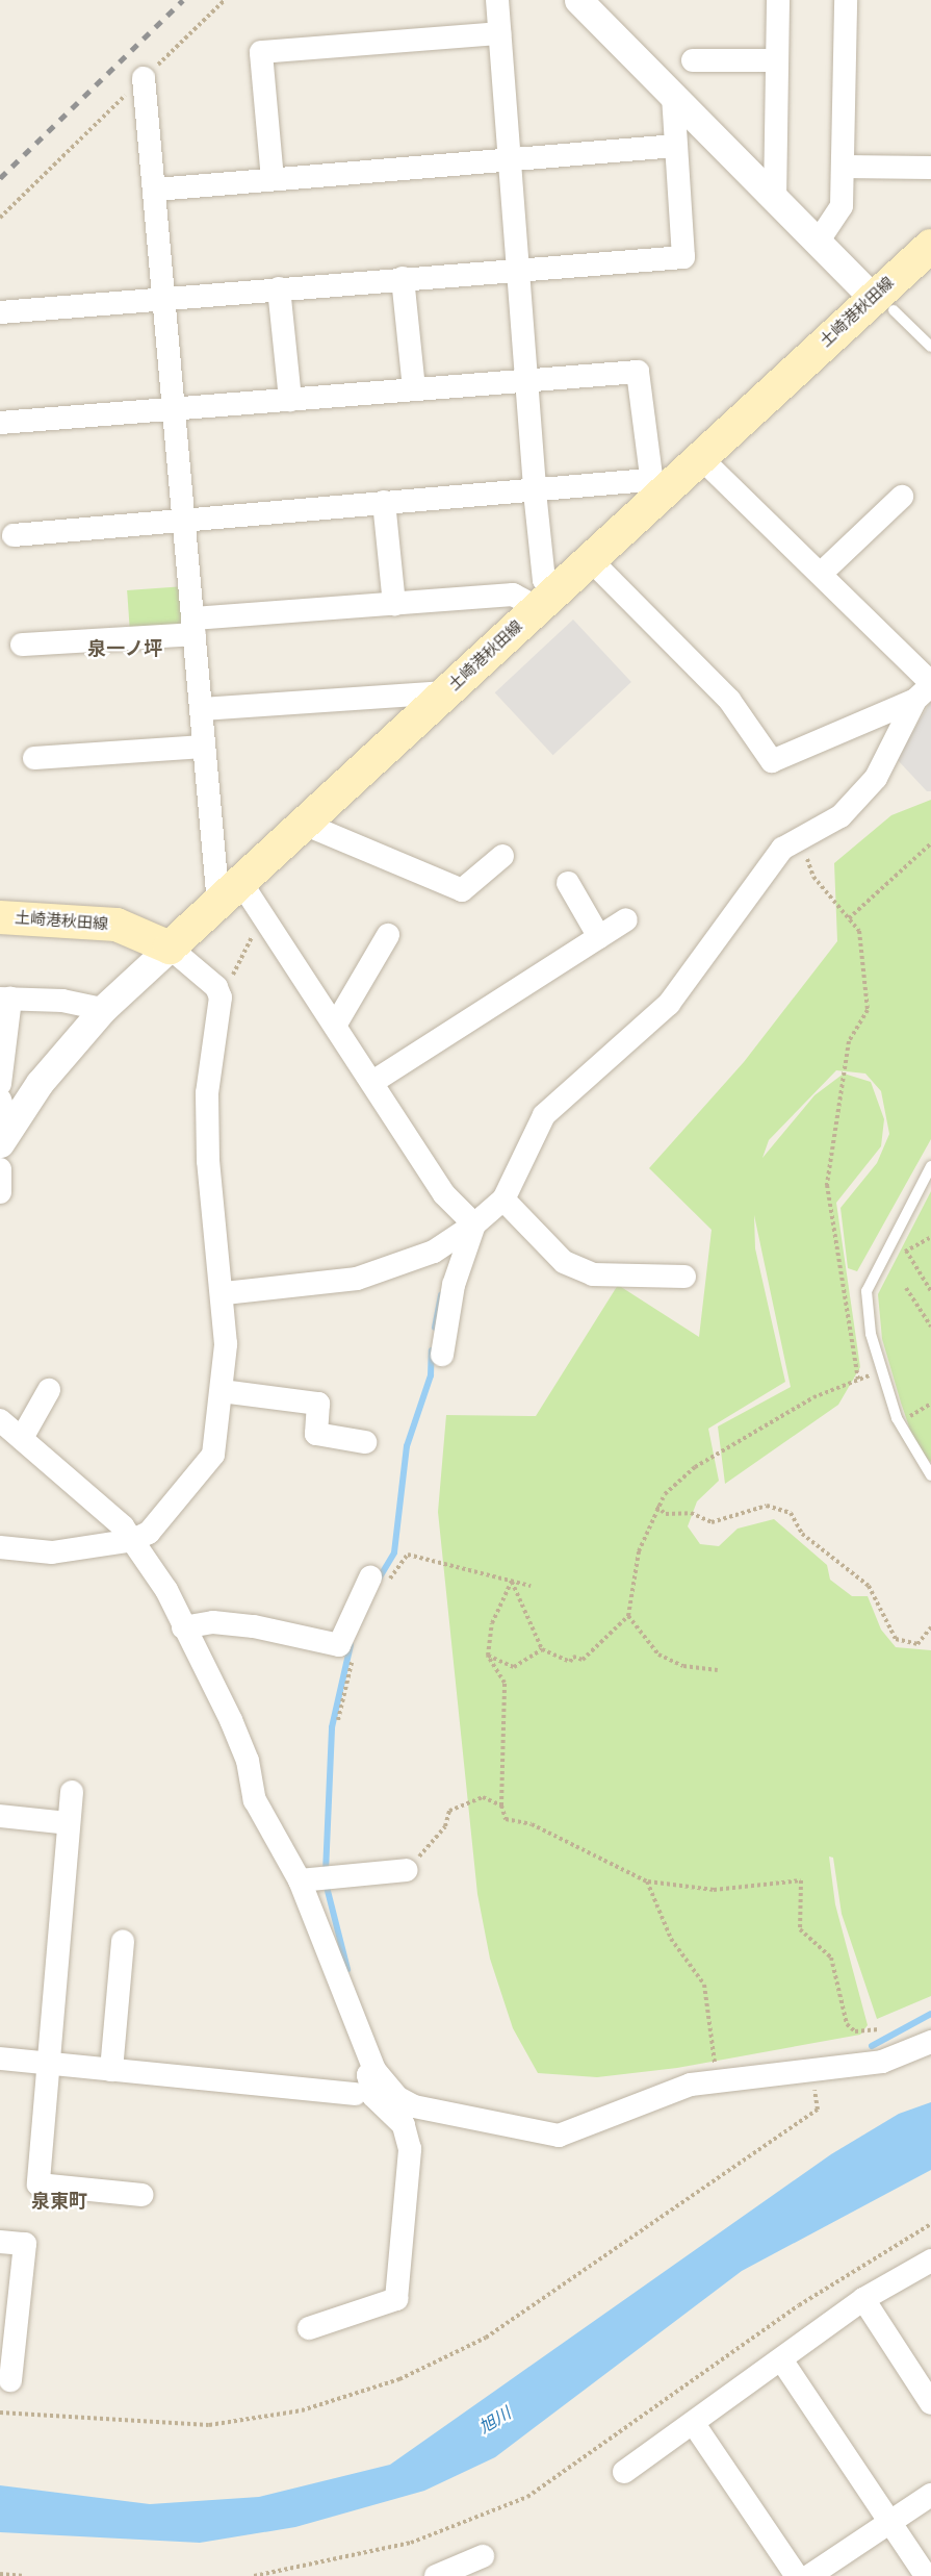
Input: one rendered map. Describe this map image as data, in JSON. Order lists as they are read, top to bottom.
{
  "streets": {
    "main road": ["土崎港秋田線"]
  },
  "districts": ["泉一ノ坪", "泉東町"],
  "water": ["旭川"]
}
